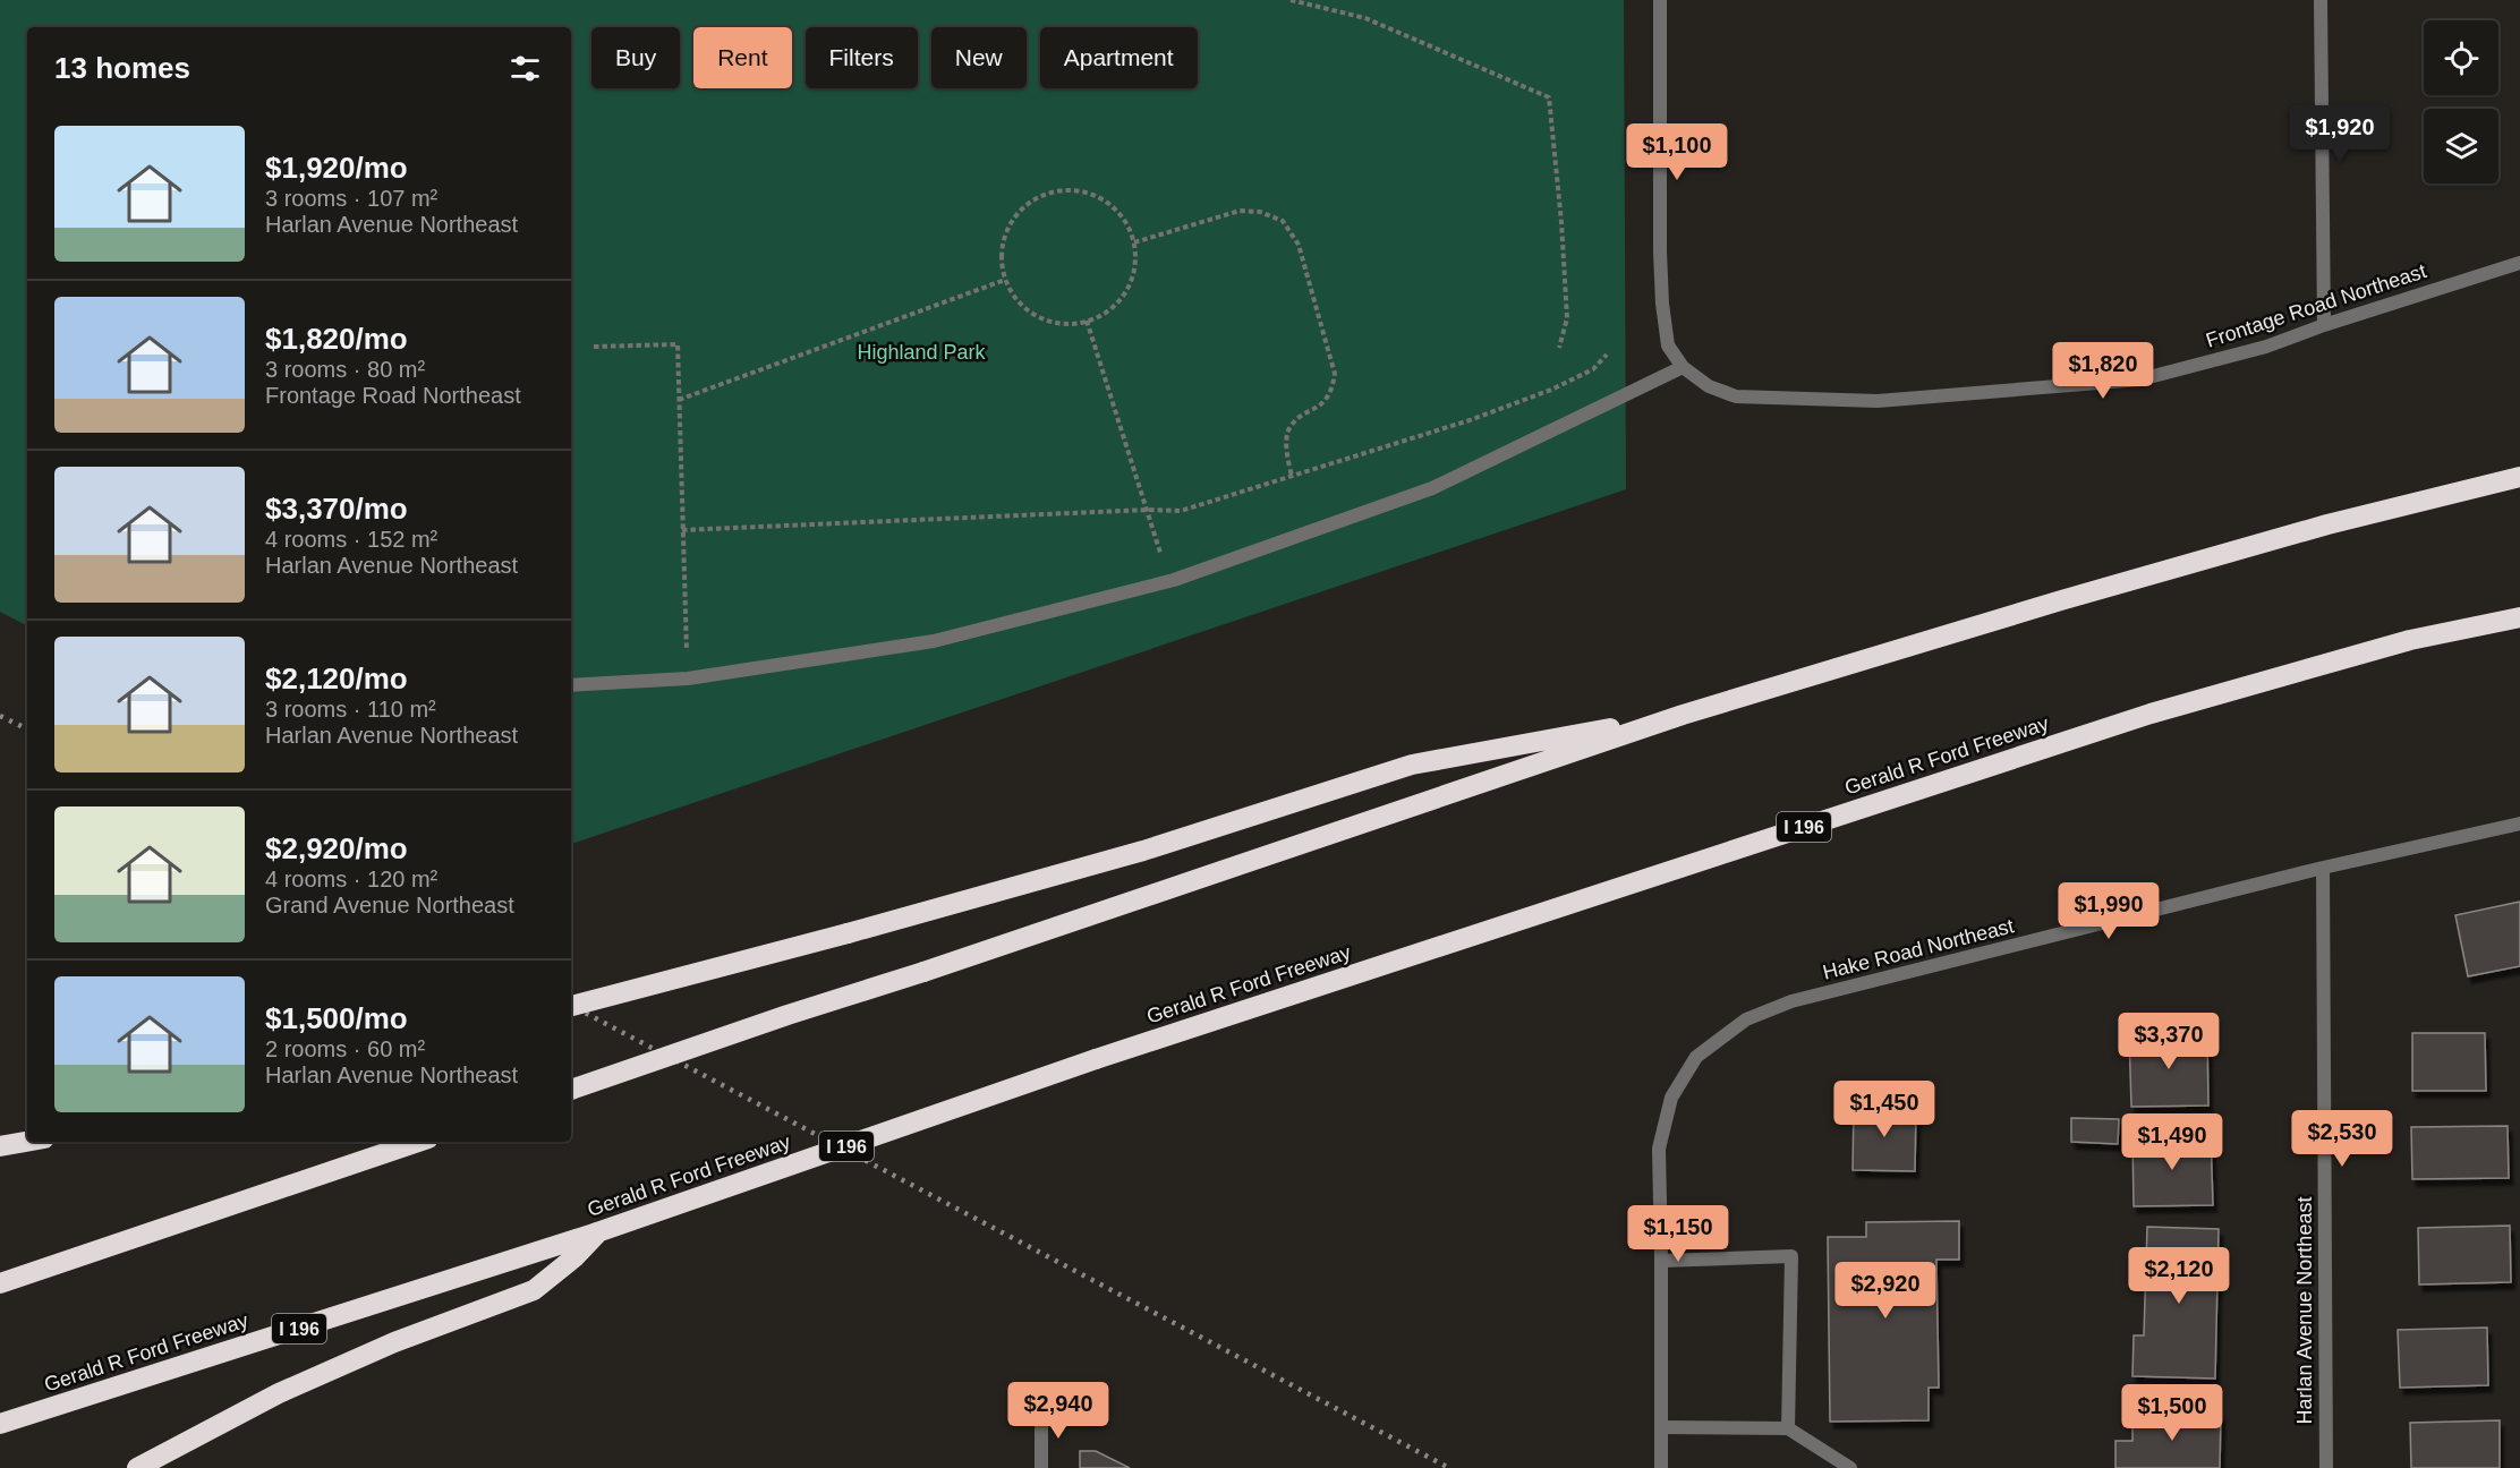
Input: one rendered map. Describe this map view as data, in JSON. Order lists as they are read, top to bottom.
{
  "streets": {
    "highway": ["Gerald R Ford Freeway", "I 196"],
    "street": ["Frontage Road Northeast", "Hake Road Northeast", "Harlan Avenue Northeast"]
  },
  "crossings": [
    ["Hake Road Northeast", "Harlan Avenue Northeast"]
  ],
  "parks": ["Highland Park"],
  "page": {
    "chip": [
      "Buy",
      "Rent",
      "Filters",
      "New",
      "Apartment"
    ],
    "heading": "13 homes",
    "price": [
      "$1,920",
      "$1,100",
      "$1,820",
      "$1,990",
      "$3,370",
      "$1,450",
      "$2,530",
      "$1,490",
      "$1,150",
      "$2,120",
      "$2,920",
      "$2,940",
      "$1,500"
    ],
    "list": [
      {
        "name": "$1,920/mo",
        "note": "3 rooms · 107 m² · Harlan Avenue Northeast"
      },
      {
        "name": "$1,820/mo",
        "note": "3 rooms · 80 m² · Frontage Road Northeast"
      },
      {
        "name": "$3,370/mo",
        "note": "4 rooms · 152 m² · Harlan Avenue Northeast"
      },
      {
        "name": "$2,120/mo",
        "note": "3 rooms · 110 m² · Harlan Avenue Northeast"
      },
      {
        "name": "$2,920/mo",
        "note": "4 rooms · 120 m² · Grand Avenue Northeast"
      },
      {
        "name": "$1,500/mo",
        "note": "2 rooms · 60 m² · Harlan Avenue Northeast"
      }
    ]
  }
}
